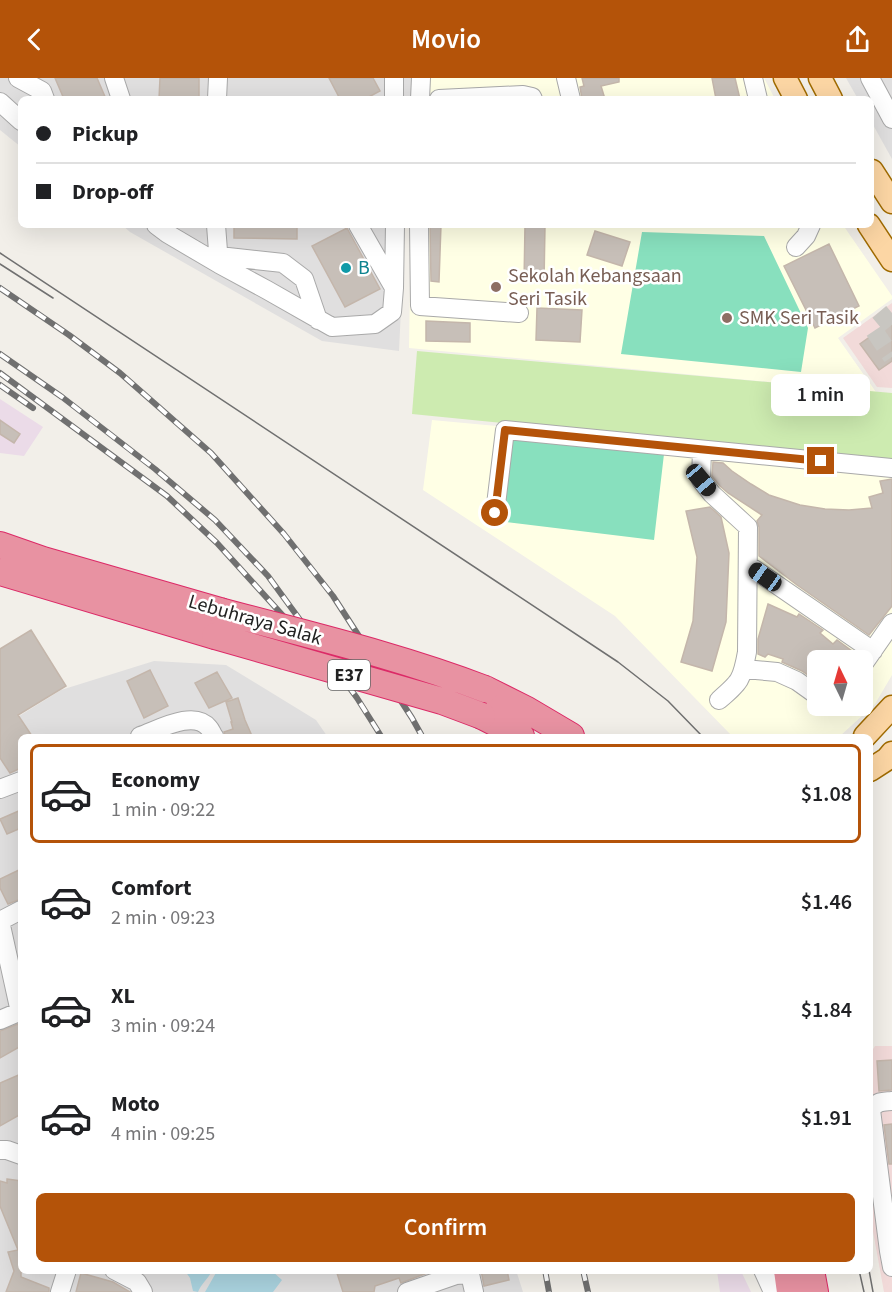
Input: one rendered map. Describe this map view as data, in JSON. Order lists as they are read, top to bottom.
{
  "streets": {
    "highway": ["Lebuhraya Salak", "E37"]
  },
  "places": ["B", "Sekolah Kebangsaan Seri Tasik", "SMK Seri Tasik"],
  "north": "top",
  "page": {
    "header": "Movio",
    "banner": ["Pickup", "Drop-off"],
    "bubble": "1 min",
    "list": [
      {
        "name": "Economy",
        "note": "1 min · 09:22",
        "value": "$1.08"
      },
      {
        "name": "Comfort",
        "note": "2 min · 09:23",
        "value": "$1.46"
      },
      {
        "name": "XL",
        "note": "3 min · 09:24",
        "value": "$1.84"
      },
      {
        "name": "Moto",
        "note": "4 min · 09:25",
        "value": "$1.91"
      }
    ],
    "buttons": "Confirm"
  }
}
